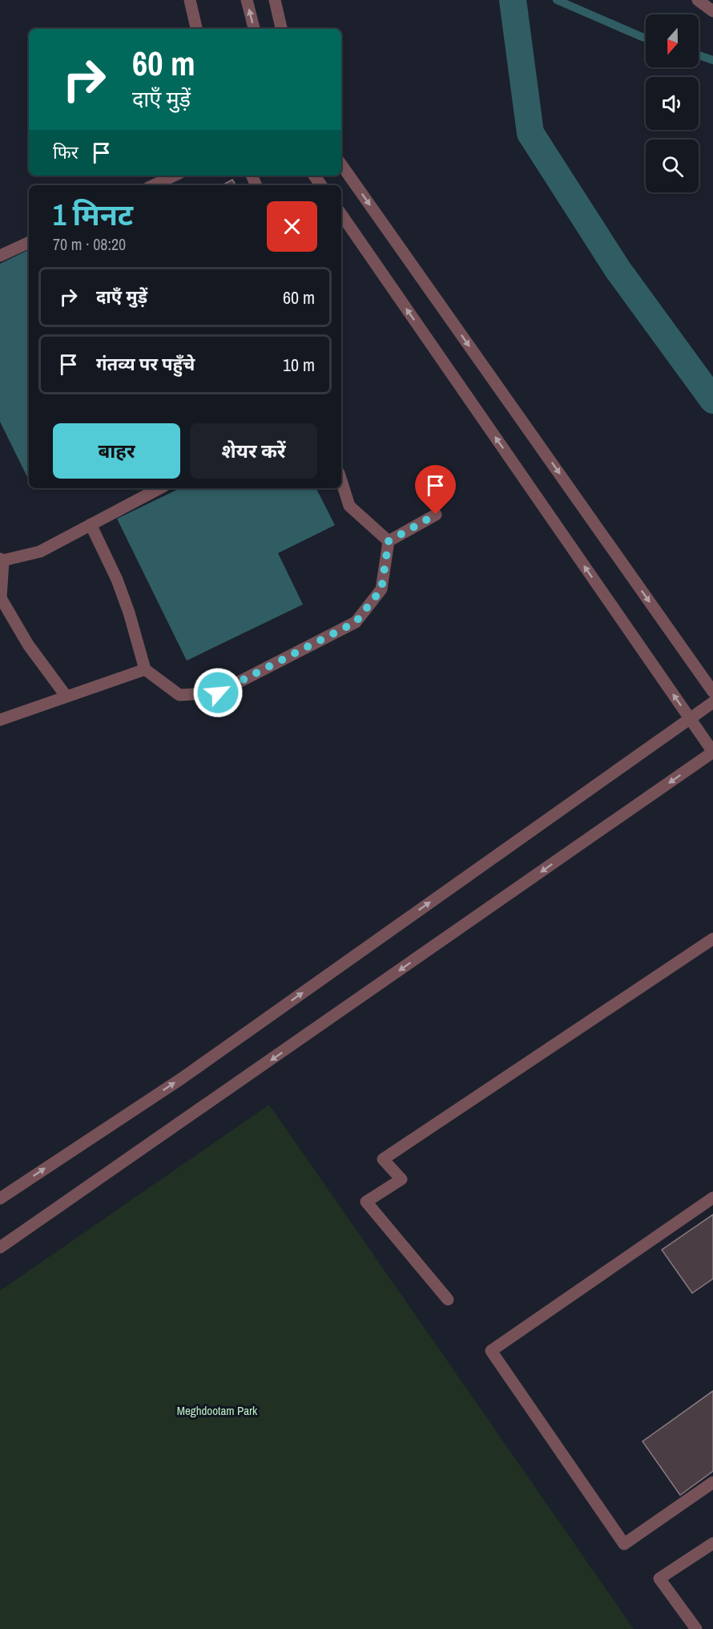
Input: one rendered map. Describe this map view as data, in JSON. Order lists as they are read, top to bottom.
{
  "parks": ["Meghdootam Park"],
  "north": "bottom",
  "page": {
    "turn": ["60 m", "दाएँ मुड़ें"],
    "then": "फिर",
    "heading": ["1 मिनट", "70 m · 08:20"],
    "list": [
      {
        "name": "दाएँ मुड़ें",
        "value": "60 m"
      },
      {
        "name": "गंतव्य पर पहुँचे",
        "value": "10 m"
      }
    ],
    "buttons": ["बाहर", "शेयर करें"]
  }
}
